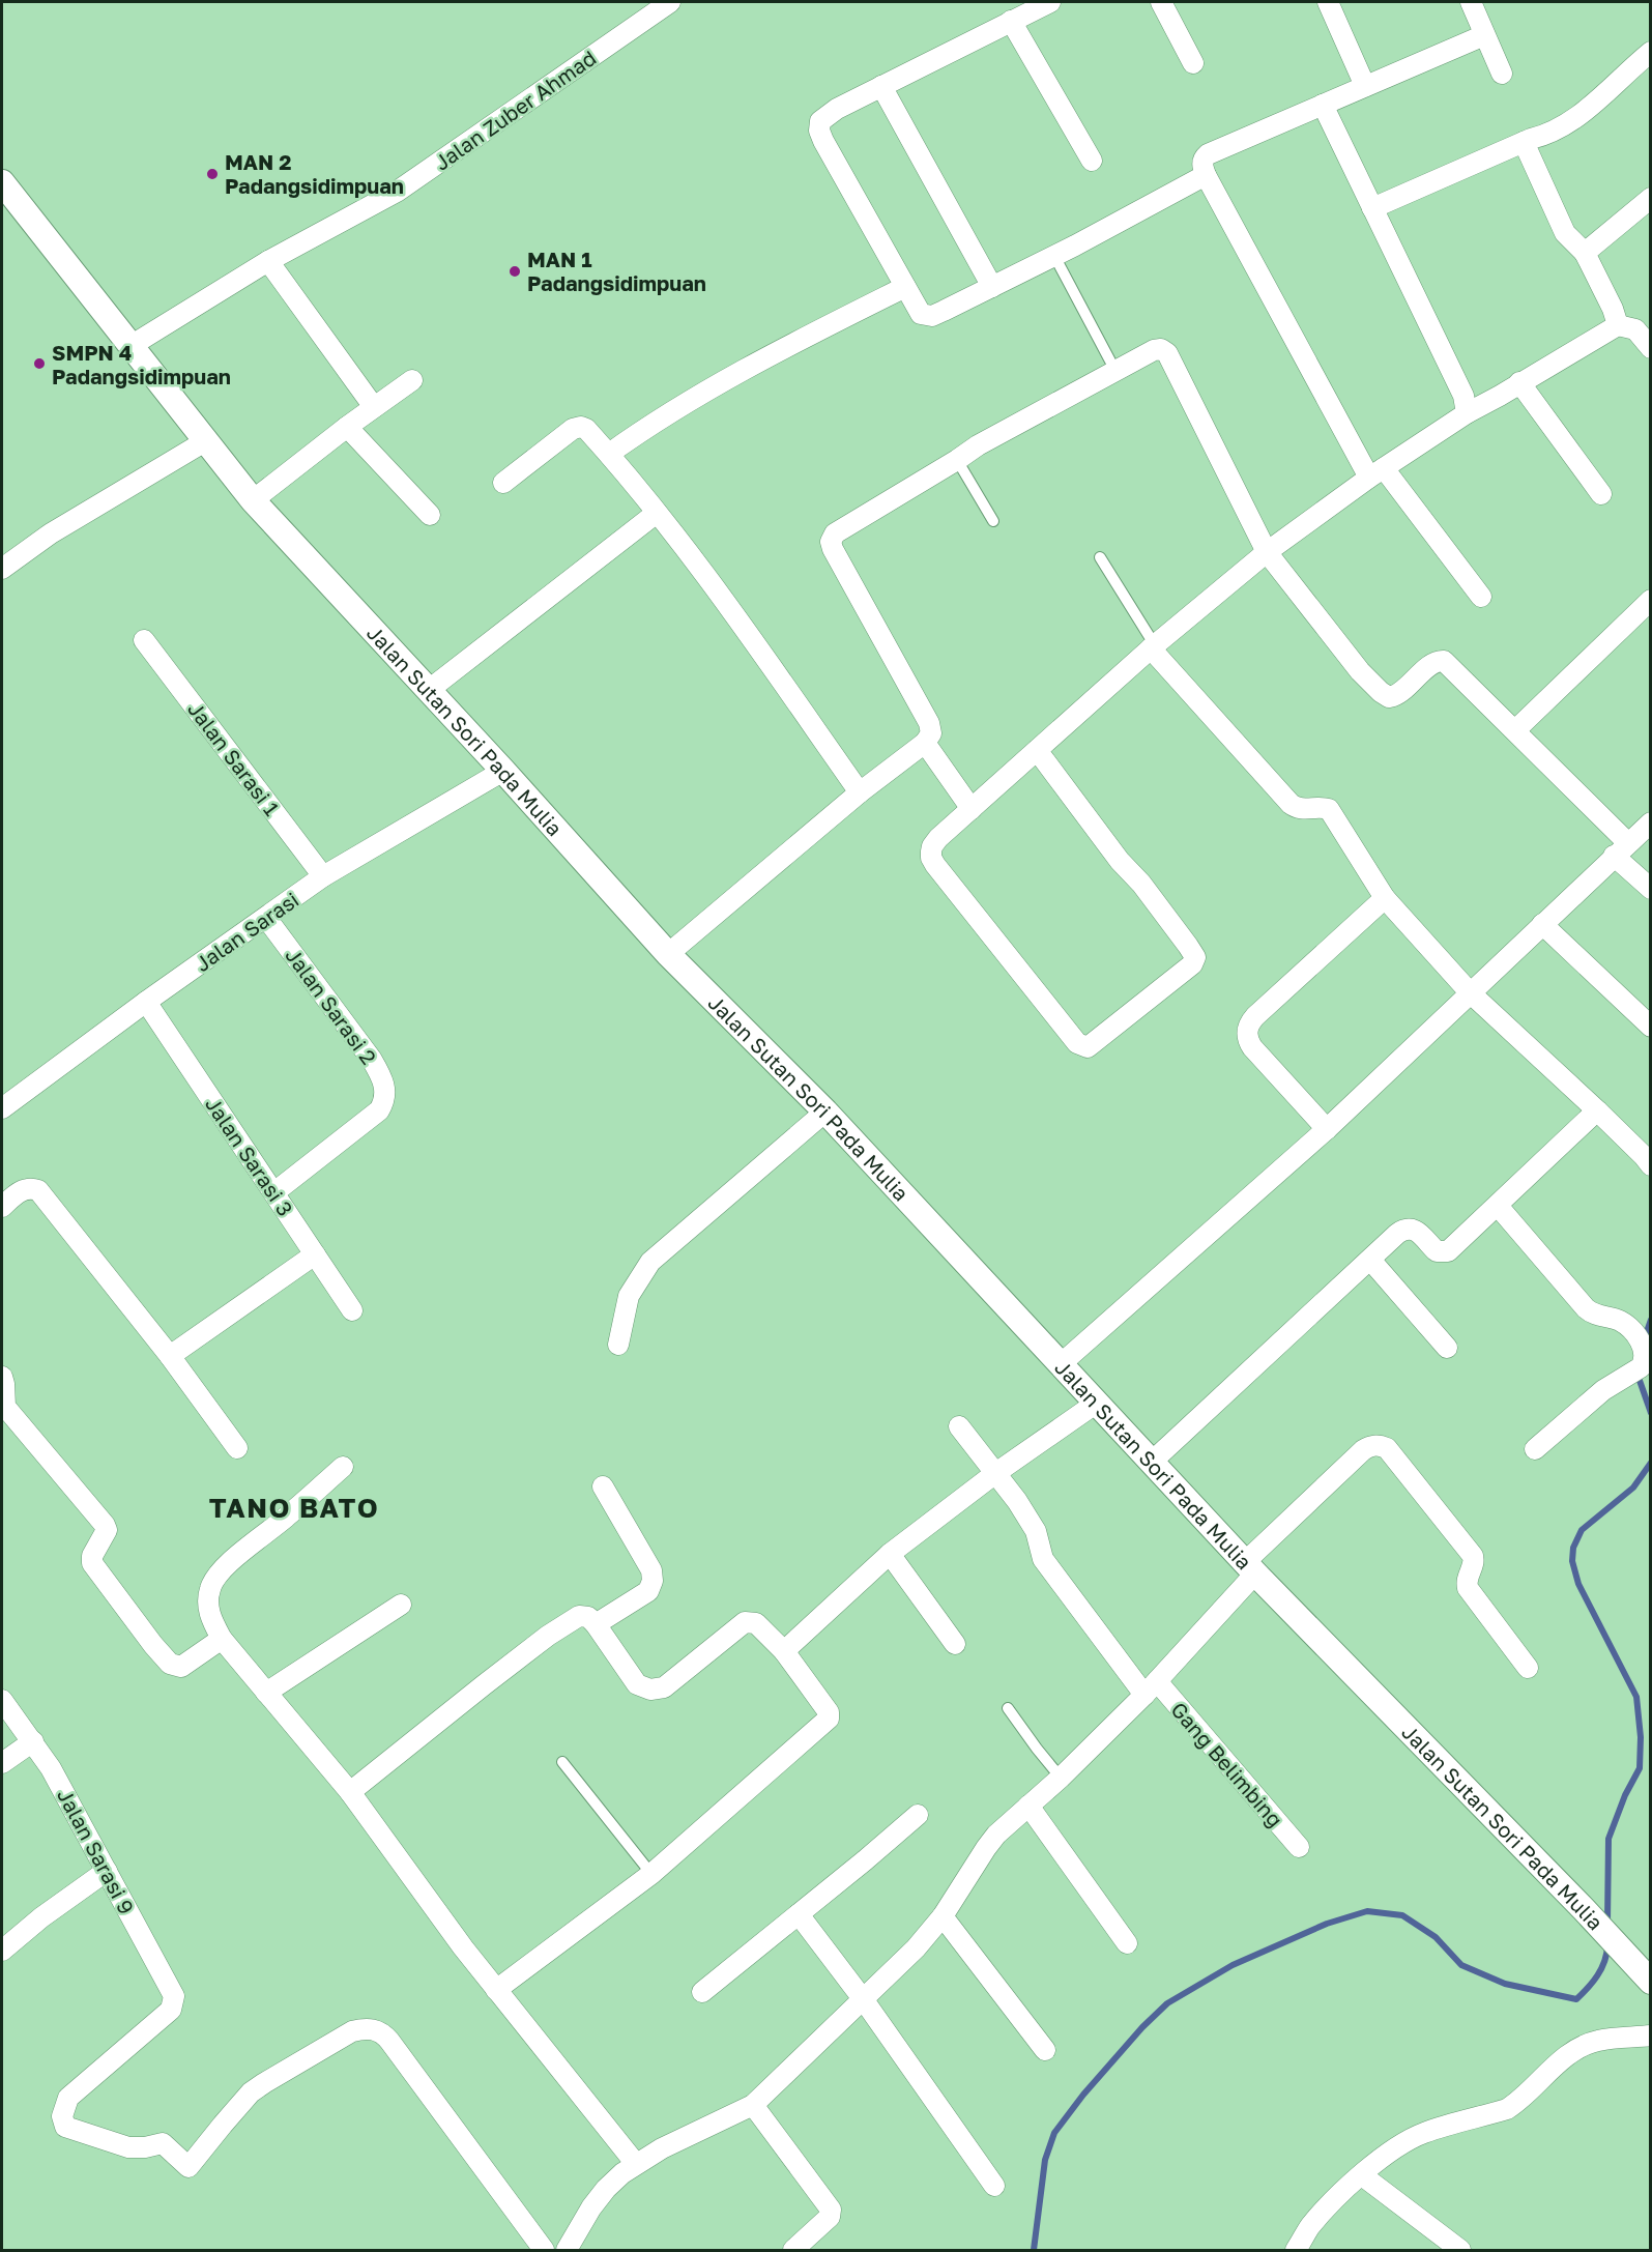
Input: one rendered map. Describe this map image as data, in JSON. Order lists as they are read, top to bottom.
{
  "streets": {
    "street": [
      "Jalan Zuber Ahmad",
      "Jalan Sutan Sori Pada Mulia",
      "Jalan Sarasi 1",
      "Jalan Sarasi",
      "Jalan Sarasi 2",
      "Jalan Sarasi 3",
      "Gang Belimbing",
      "Jalan Sarasi 9"
    ]
  },
  "crossings": [
    ["Jalan Zuber Ahmad", "Jalan Sutan Sori Pada Mulia"],
    ["Jalan Sutan Sori Pada Mulia", "Jalan Sarasi"],
    ["Jalan Sarasi 1", "Jalan Sarasi"],
    ["Jalan Sarasi", "Jalan Sarasi 2"],
    ["Jalan Sarasi", "Jalan Sarasi 3"],
    ["Jalan Sarasi 2", "Jalan Sarasi 3"]
  ],
  "districts": ["TANO BATO"],
  "places": ["MAN 2 Padangsidimpuan", "MAN 1 Padangsidimpuan", "SMPN 4 Padangsidimpuan"]
}
